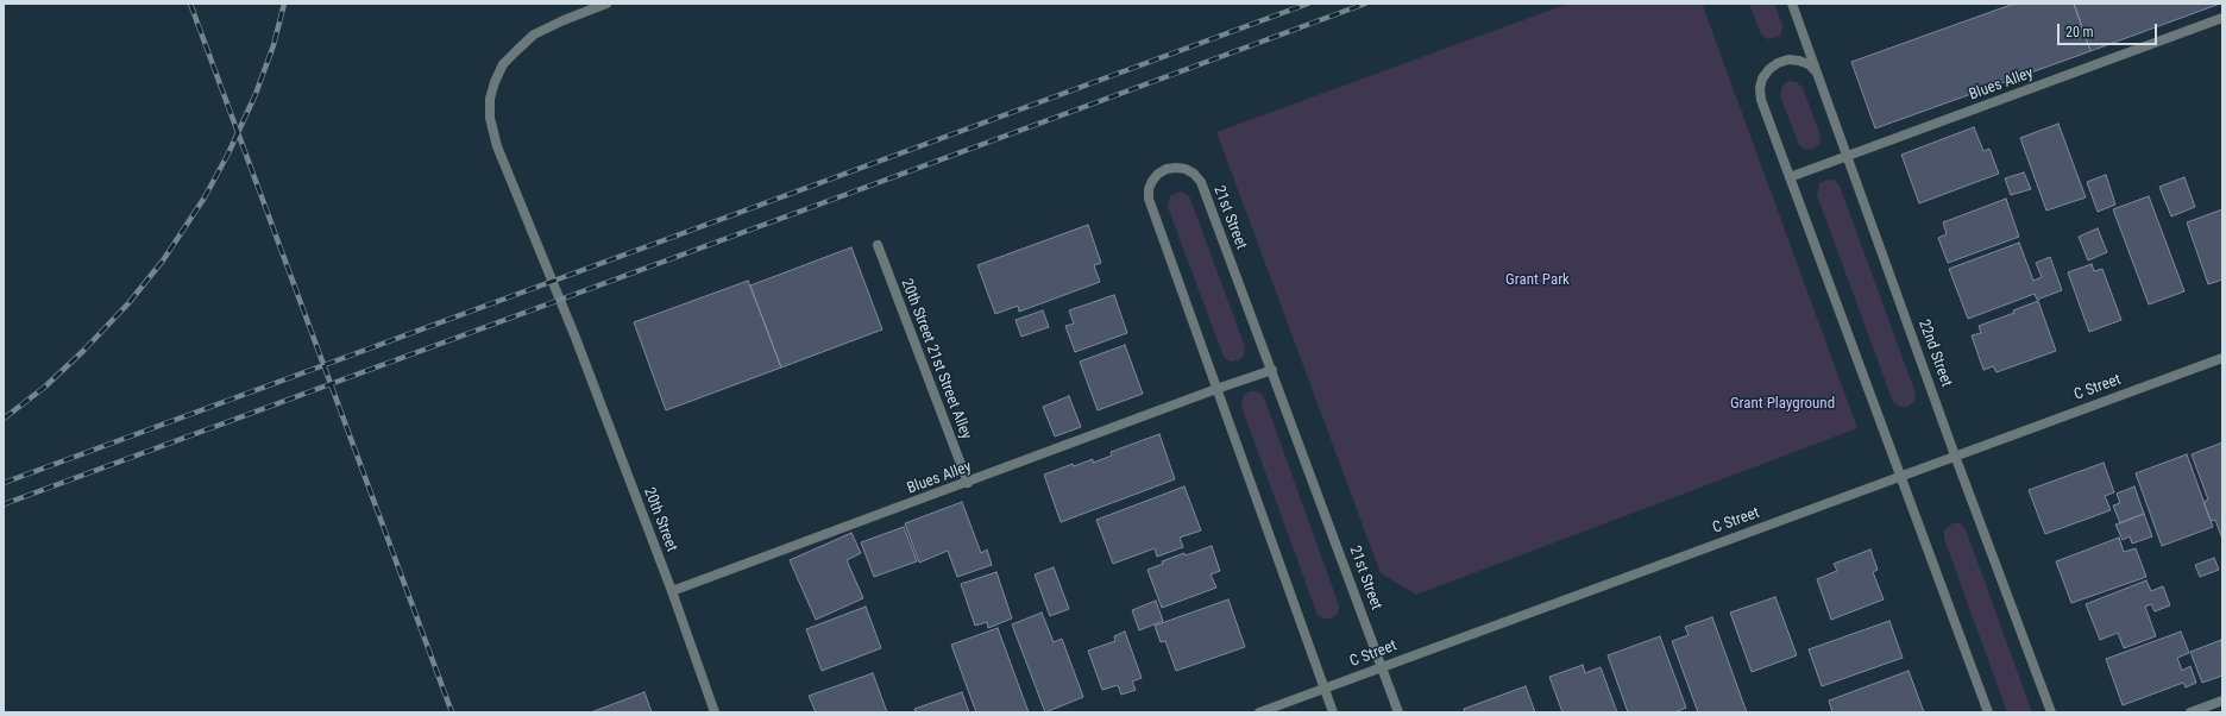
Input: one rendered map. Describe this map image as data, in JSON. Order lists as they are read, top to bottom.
{
  "streets": {
    "street": [
      "Blues Alley",
      "21st Street",
      "22nd Street",
      "20th Street 21st Street Alley",
      "C Street",
      "20th Street"
    ]
  },
  "crossings": [
    ["Blues Alley", "21st Street"],
    ["Blues Alley", "22nd Street"],
    ["Blues Alley", "20th Street 21st Street Alley"],
    ["Blues Alley", "20th Street"],
    ["21st Street", "C Street"],
    ["22nd Street", "C Street"]
  ],
  "parks": ["Grant Park", "Grant Playground"],
  "scale_bar": "20 m"
}
